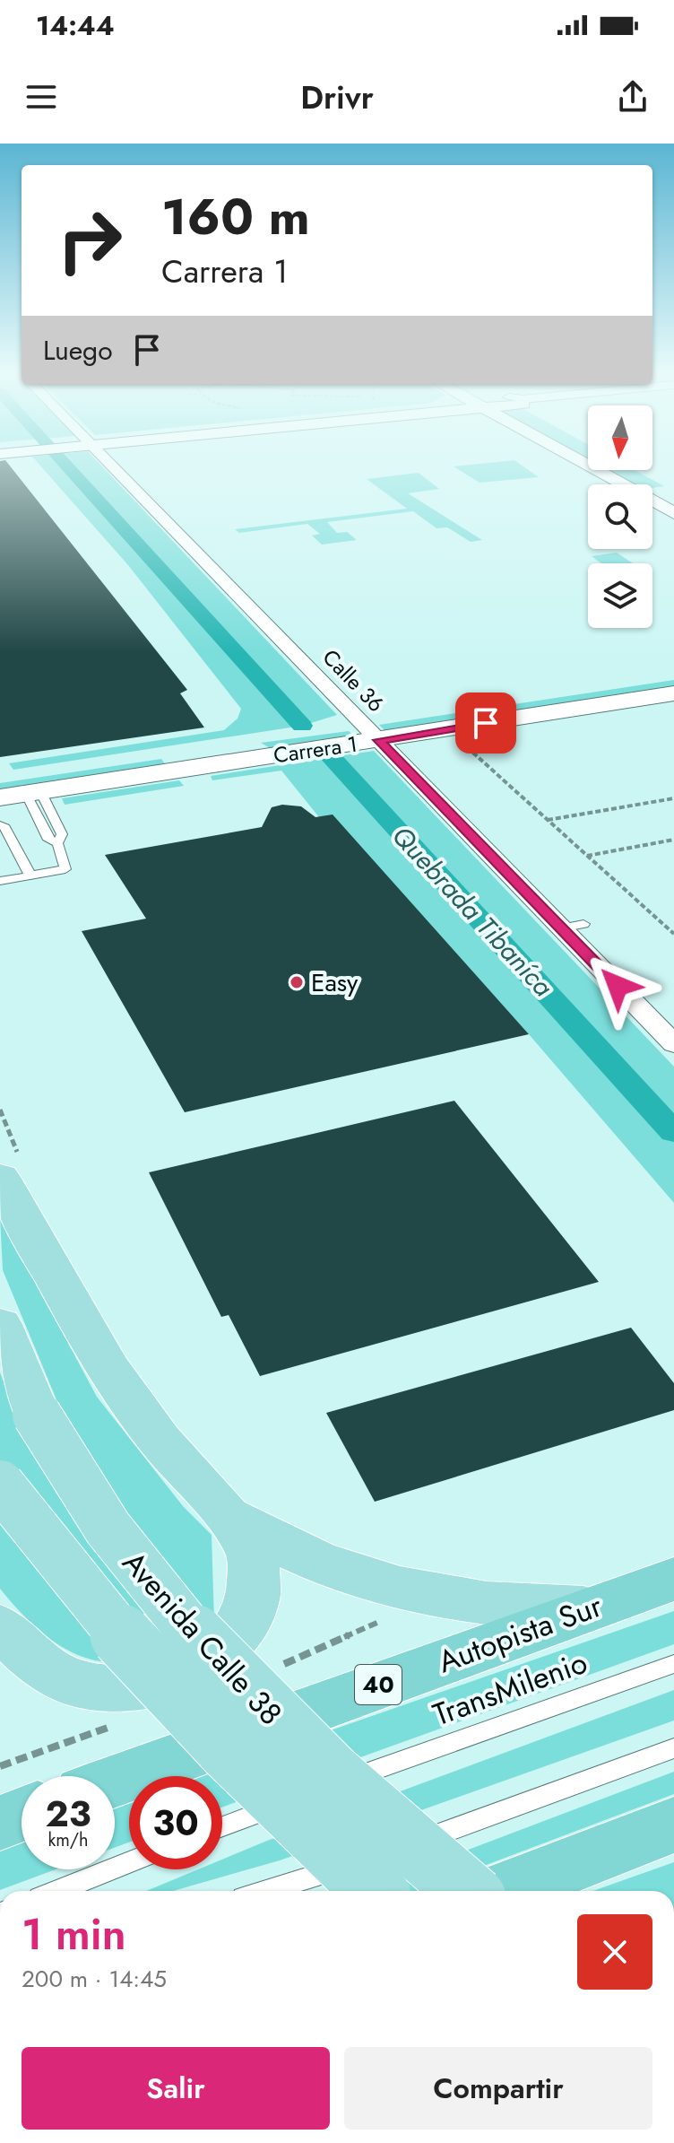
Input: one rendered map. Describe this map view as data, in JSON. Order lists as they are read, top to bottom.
{
  "streets": {
    "highway": ["Autopista Sur", "40"],
    "main road": ["Avenida Calle 38"],
    "street": ["Calle 36", "Carrera 1"],
    "lane": ["TransMilenio"]
  },
  "crossings": [
    ["Calle 36", "Carrera 1"]
  ],
  "water": ["Quebrada Tibaníca"],
  "places": ["Easy"],
  "north": "bottom",
  "page": {
    "status": "14:44",
    "header": "Drivr",
    "turn": ["160 m", "Carrera 1"],
    "then": "Luego",
    "speed": "23 km/h",
    "limit": "30",
    "heading": ["1 min", "200 m · 14:45"],
    "buttons": ["Salir", "Compartir"]
  }
}
